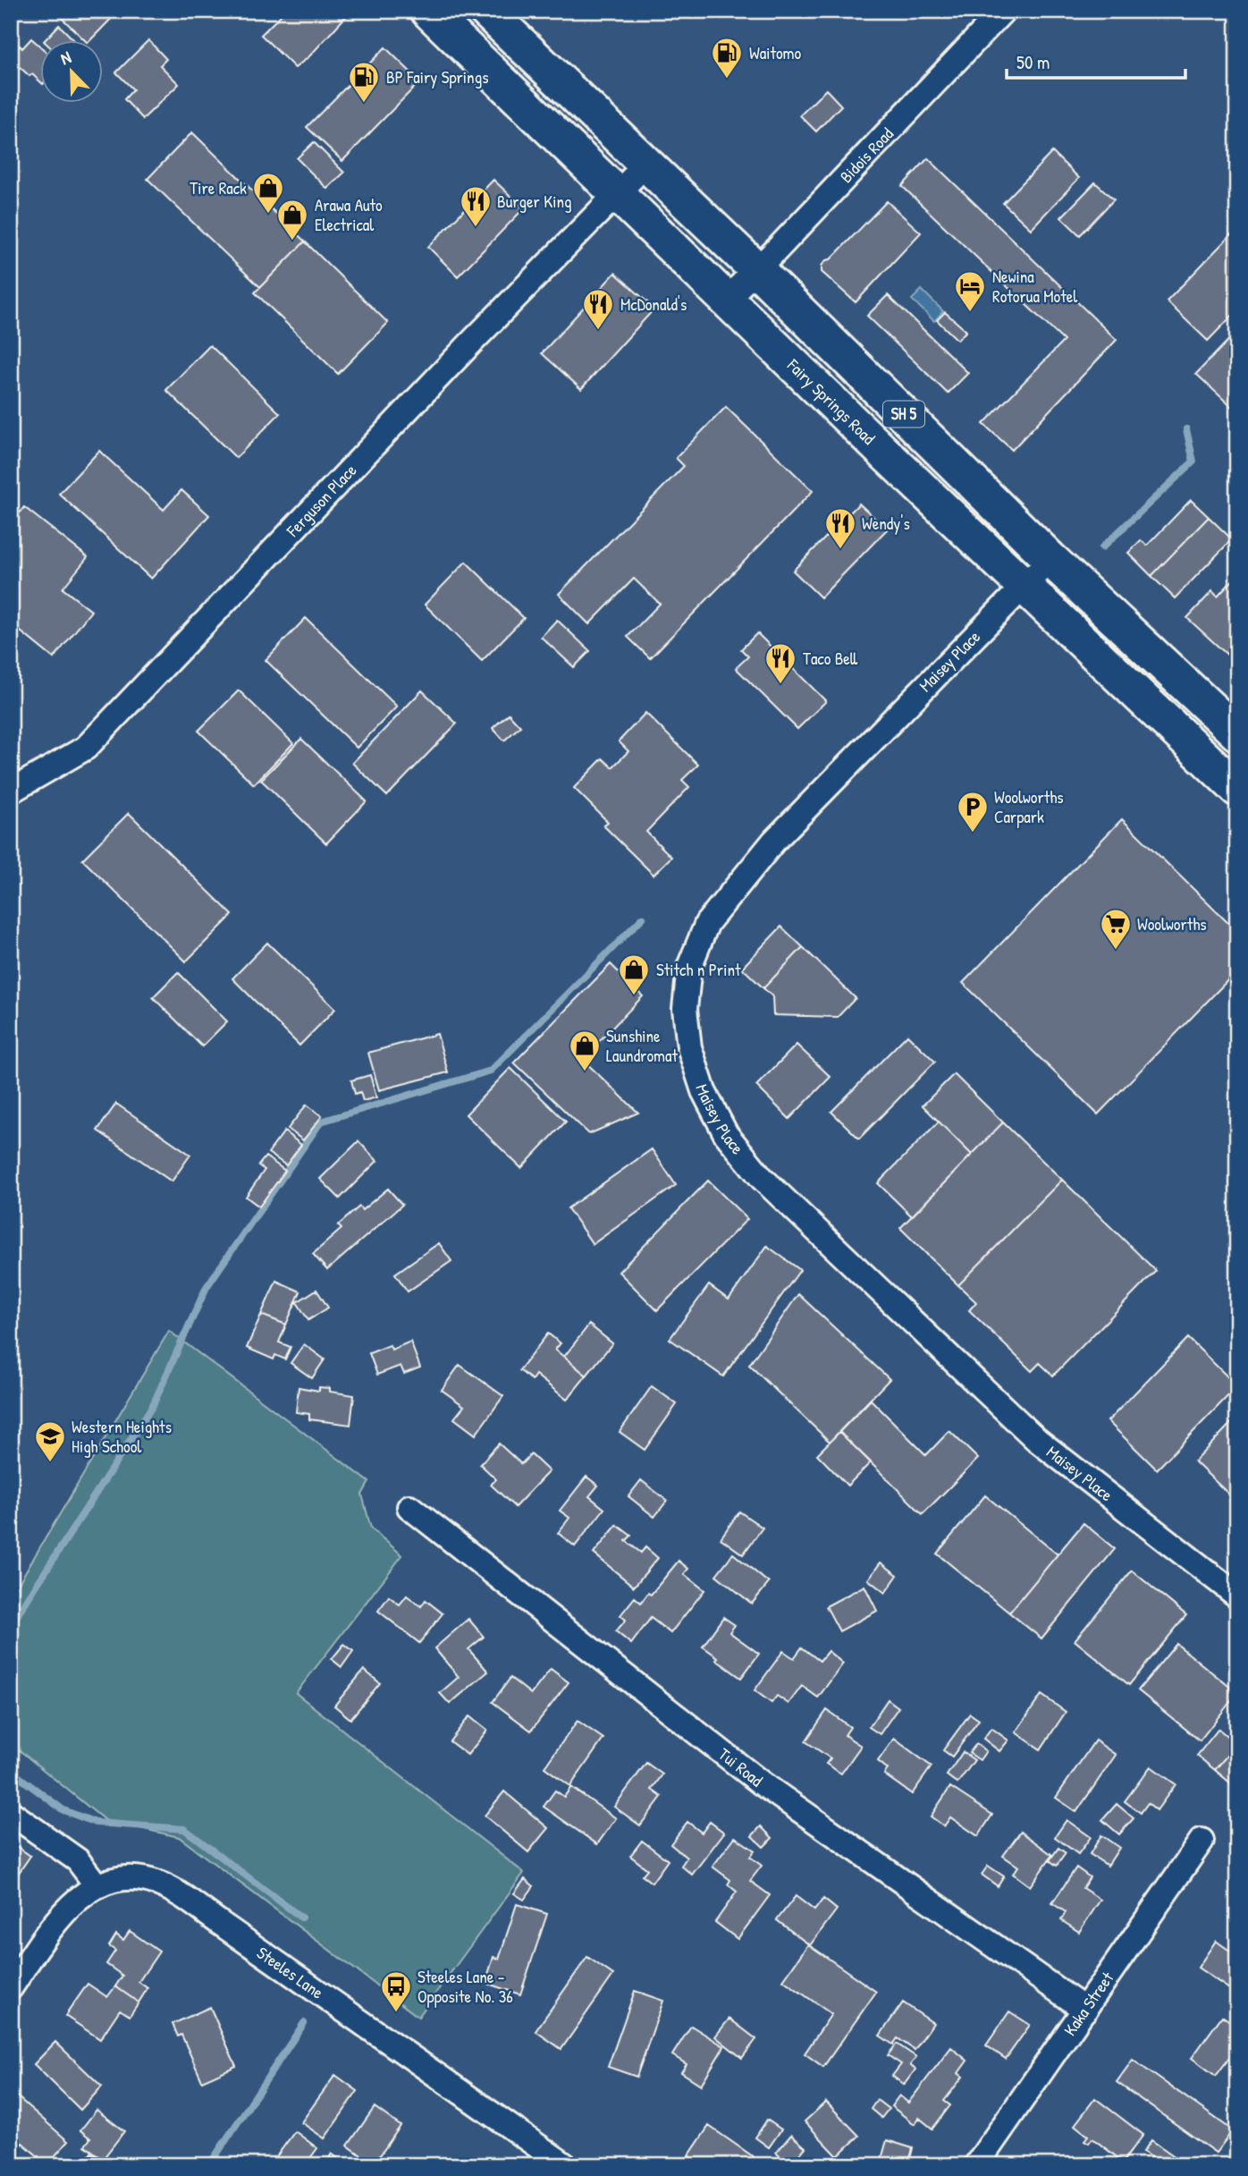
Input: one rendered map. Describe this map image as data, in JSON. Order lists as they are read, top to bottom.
{
  "streets": {
    "highway": ["Fairy Springs Road", "SH 5"],
    "street": [
      "Bidois Road",
      "Ferguson Place",
      "Maisey Place",
      "Tui Road",
      "Steeles Lane",
      "Kaka Street"
    ]
  },
  "crossings": [
    ["Bidois Road", "Fairy Springs Road"],
    ["Bidois Road", "SH 5"],
    ["Fairy Springs Road", "Ferguson Place"],
    ["Fairy Springs Road", "Maisey Place"],
    ["SH 5", "Ferguson Place"],
    ["SH 5", "Maisey Place"],
    ["Tui Road", "Kaka Street"]
  ],
  "places": {
    "fuel station": ["Waitomo", "BP Fairy Springs"],
    "shop": [
      "Tire Rack",
      "Arawa Auto Electrical",
      "Stitch n Print",
      "Sunshine Laundromat"
    ],
    "restaurant": [
      "Burger King",
      "McDonald's",
      "Wendy's",
      "Taco Bell"
    ],
    "hotel": ["Newina Rotorua Motel"],
    "parking": ["Woolworths Carpark"],
    "supermarket": ["Woolworths"],
    "school or university": ["Western Heights High School"],
    "bus stop": ["Steeles Lane - Opposite No. 36"]
  },
  "scale_bar": "50 m",
  "north": "top left"
}
